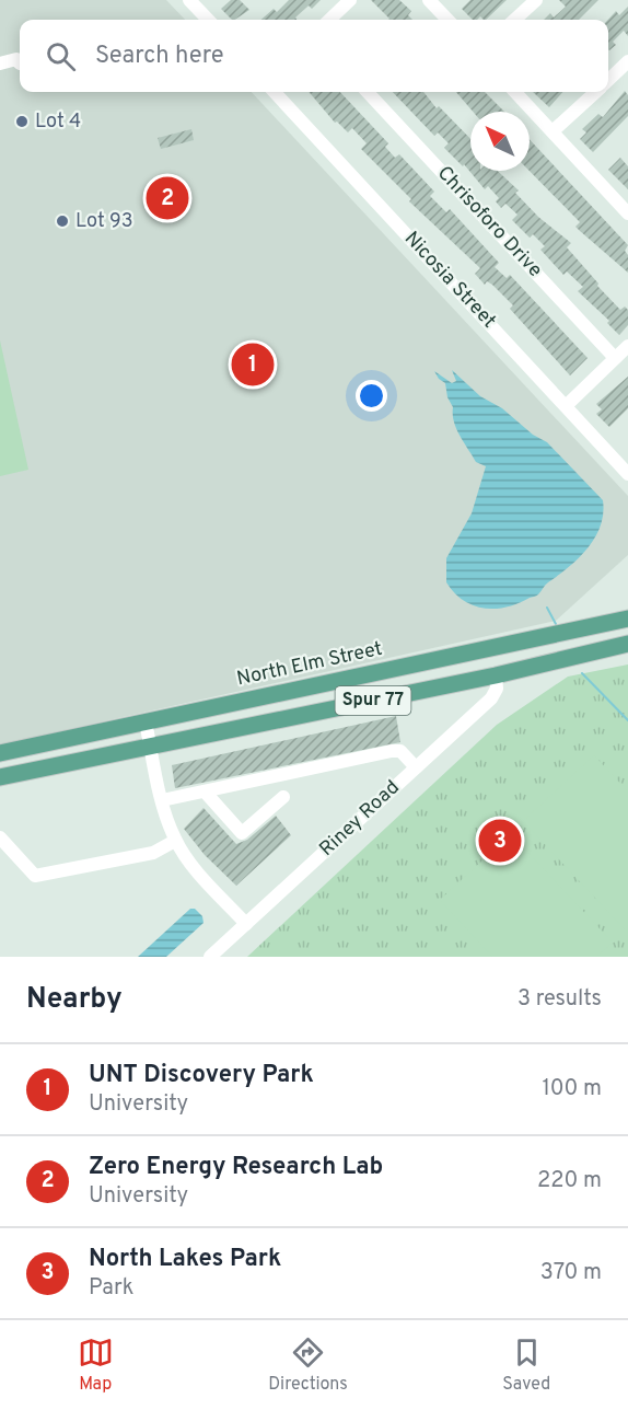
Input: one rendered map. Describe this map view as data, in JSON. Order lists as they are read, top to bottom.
{
  "streets": {
    "main road": ["North Elm Street", "Spur 77"],
    "street": ["Chrisoforo Drive", "Nicosia Street", "Riney Road"]
  },
  "crossings": [
    ["Spur 77", "Riney Road"]
  ],
  "places": ["Lot 4", "Lot 93"],
  "north": "top left",
  "page": {
    "search": "Search here",
    "pins": ["2", "1", "3"],
    "heading": ["Nearby", "3 results"],
    "list": [
      {
        "mark": "1",
        "name": "UNT Discovery Park",
        "note": "University",
        "value": "100 m"
      },
      {
        "mark": "2",
        "name": "Zero Energy Research Lab",
        "note": "University",
        "value": "220 m"
      },
      {
        "mark": "3",
        "name": "North Lakes Park",
        "note": "Park",
        "value": "370 m"
      }
    ],
    "nav": ["Map", "Directions", "Saved"]
  }
}
